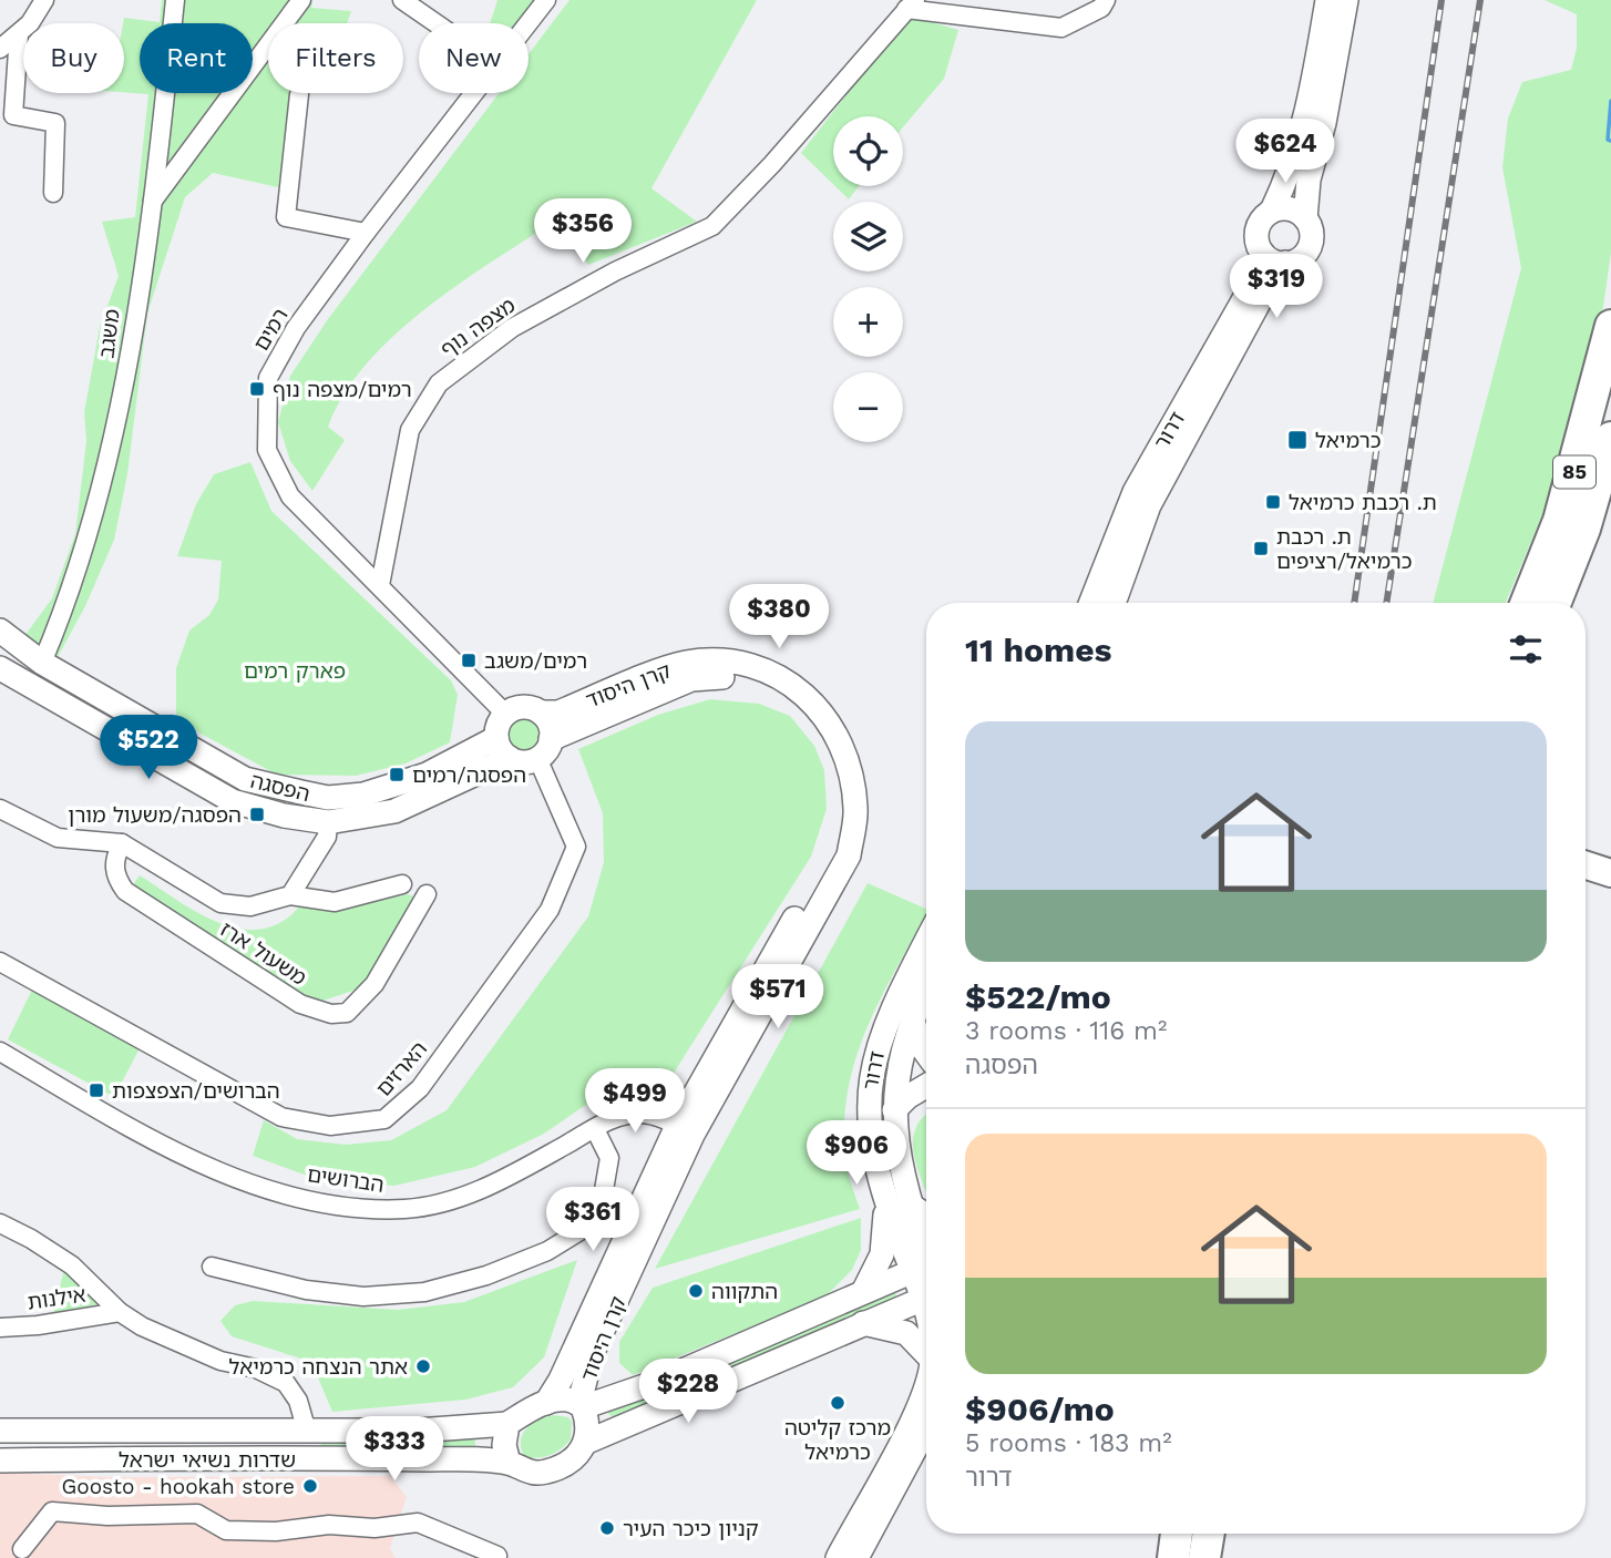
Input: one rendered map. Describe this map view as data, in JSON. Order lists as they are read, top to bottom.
{
  "streets": {
    "highway": ["85"],
    "street": [
      "מצפה נוף",
      "רמים",
      "משגב",
      "דרור",
      "קרן היסוד",
      "הפסגה",
      "משעול ארז",
      "הארזים",
      "הברושים",
      "אילנות",
      "שדרות נשיאי ישראל"
    ]
  },
  "crossings": [
    ["מצפה נוף", "רמים"],
    ["רמים", "קרן היסוד"],
    ["רמים", "הפסגה"],
    ["רמים", "הארזים"],
    ["משגב", "הפסגה"],
    ["קרן היסוד", "הפסגה"],
    ["קרן היסוד", "הארזים"],
    ["קרן היסוד", "הברושים"],
    ["קרן היסוד", "שדרות נשיאי ישראל"],
    ["הפסגה", "הארזים"]
  ],
  "parks": ["פארק רמים"],
  "places": {
    "transit": [
      "רמים/מצפה נוף",
      "כרמיאל",
      "ת. רכבת כרמיאל",
      "ת. רכבת כרמיאל/רציפים",
      "רמים/משגב",
      "הפסגה/רמים",
      "הפסגה/משעול מורן",
      "הברושים/הצפצפות"
    ],
    "other": [
      "התקווה",
      "אתר הנצחה כרמיאל",
      "מרכז קליטה כרמיאל",
      "Goosto - hookah store",
      "קניון כיכר העיר"
    ]
  },
  "page": {
    "chip": [
      "Buy",
      "Rent",
      "Filters",
      "New"
    ],
    "map_buttons": ["+", "−"],
    "price": [
      "$624",
      "$356",
      "$319",
      "$380",
      "$522",
      "$571",
      "$499",
      "$906",
      "$361",
      "$228",
      "$333"
    ],
    "heading": "11 homes",
    "list": [
      {
        "name": "$522/mo",
        "note": "3 rooms · 116 m² · הפסגה"
      },
      {
        "name": "$906/mo",
        "note": "5 rooms · 183 m² · דרור"
      }
    ]
  }
}
